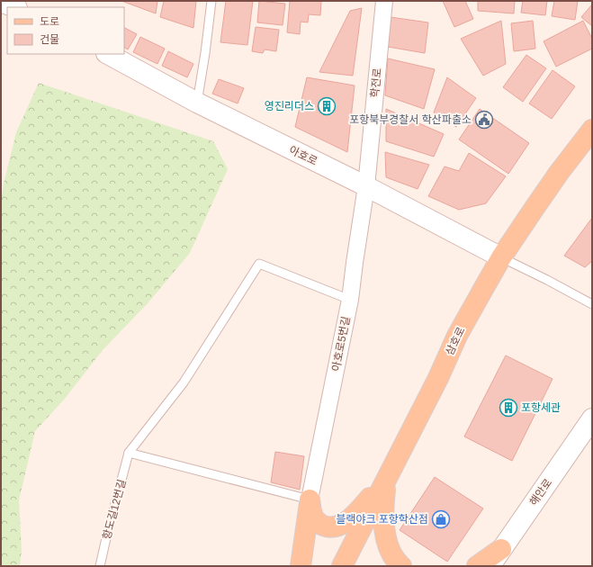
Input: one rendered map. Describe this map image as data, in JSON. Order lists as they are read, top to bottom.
{
  "streets": {
    "main road": ["아호로", "삼호로", "해안로"],
    "street": ["학전로", "아호로5번길"],
    "lane": ["항도길12번길"]
  },
  "crossings": [
    ["학전로", "아호로"],
    ["학전로", "아호로5번길"],
    ["아호로", "삼호로"],
    ["아호로", "아호로5번길"]
  ],
  "places": {
    "building": ["영진리더스", "포항세관"],
    "public building": ["포항북부경찰서 학산파출소"],
    "shop": ["블랙야크 포항학산점"]
  },
  "legend": ["도로", "건물"]
}
